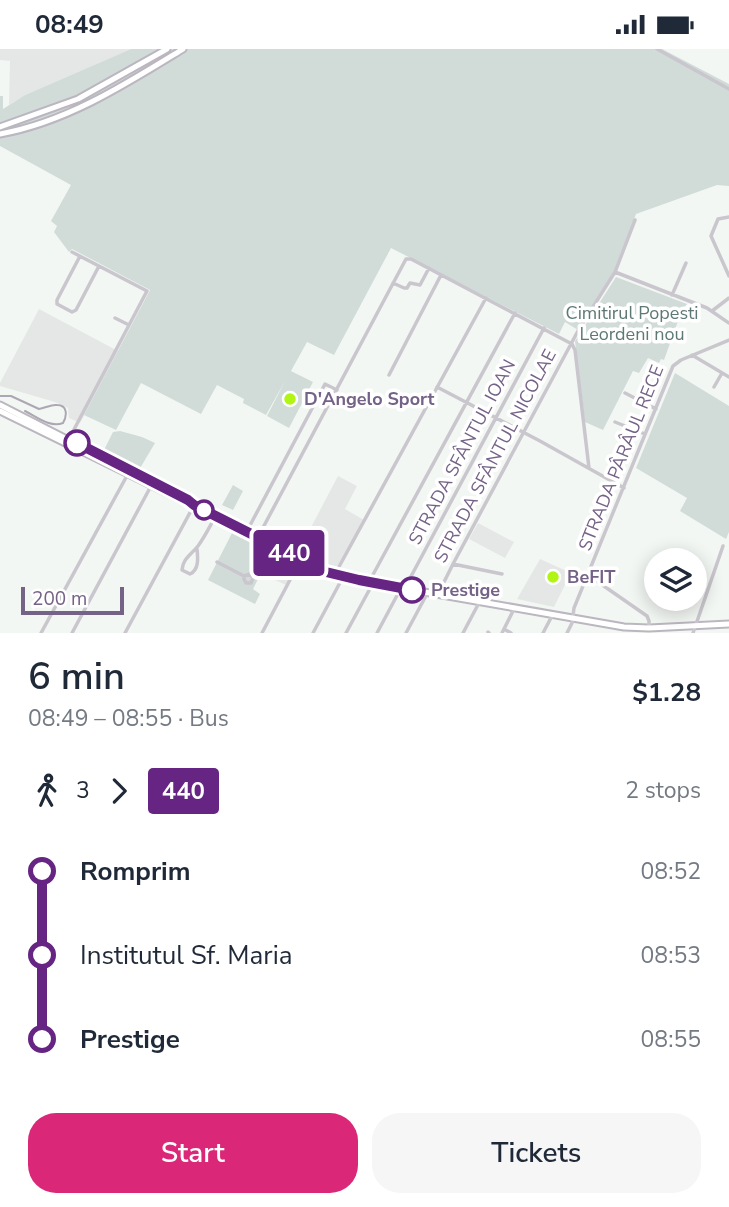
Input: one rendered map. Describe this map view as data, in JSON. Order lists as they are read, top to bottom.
{
  "streets": {
    "street": ["STRADA SFÂNTUL IOAN", "STRADA SFÂNTUL NICOLAE", "STRADA PÂRÂUL RECE"]
  },
  "parks": ["Cimitirul Popesti Leordeni nou"],
  "places": ["D'Angelo Sport", "BeFIT", "Prestige"],
  "lines": ["bus line 440"],
  "scale_bar": "200 m",
  "page": {
    "status": "08:49",
    "on_map": "440",
    "scale": "200 m",
    "heading": ["6 min", "08:49 – 08:55 · Bus", "$1.28"],
    "legs": ["3", "440", "2 stops"],
    "list": [
      {
        "name": "Romprim",
        "value": "08:52"
      },
      {
        "name": "Institutul Sf. Maria",
        "value": "08:53"
      },
      {
        "name": "Prestige",
        "value": "08:55"
      }
    ],
    "buttons": ["Start", "Tickets"]
  }
}
